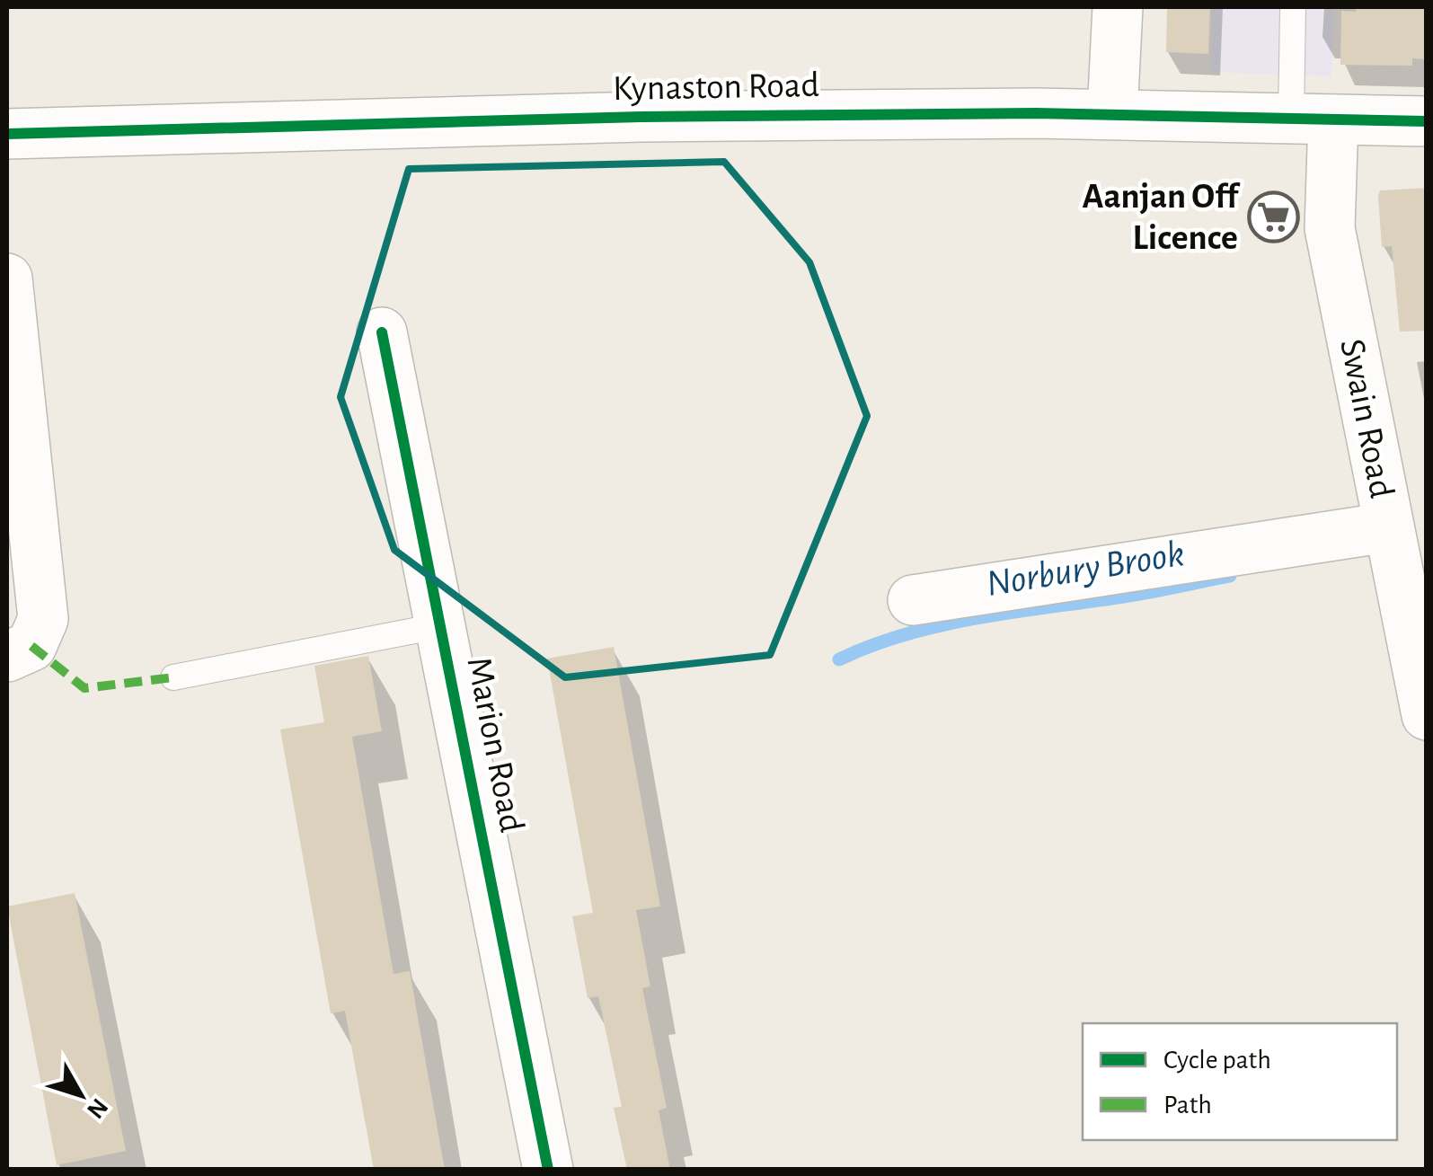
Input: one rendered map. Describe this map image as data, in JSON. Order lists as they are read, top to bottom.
{
  "streets": {
    "street": ["Kynaston Road", "Swain Road", "Marion Road"]
  },
  "crossings": [
    ["Kynaston Road", "Swain Road"]
  ],
  "water": ["Norbury Brook"],
  "places": {
    "supermarket": ["Aanjan Off Licence"]
  },
  "legend": ["Cycle path", "Path"],
  "north": "bottom right"
}
